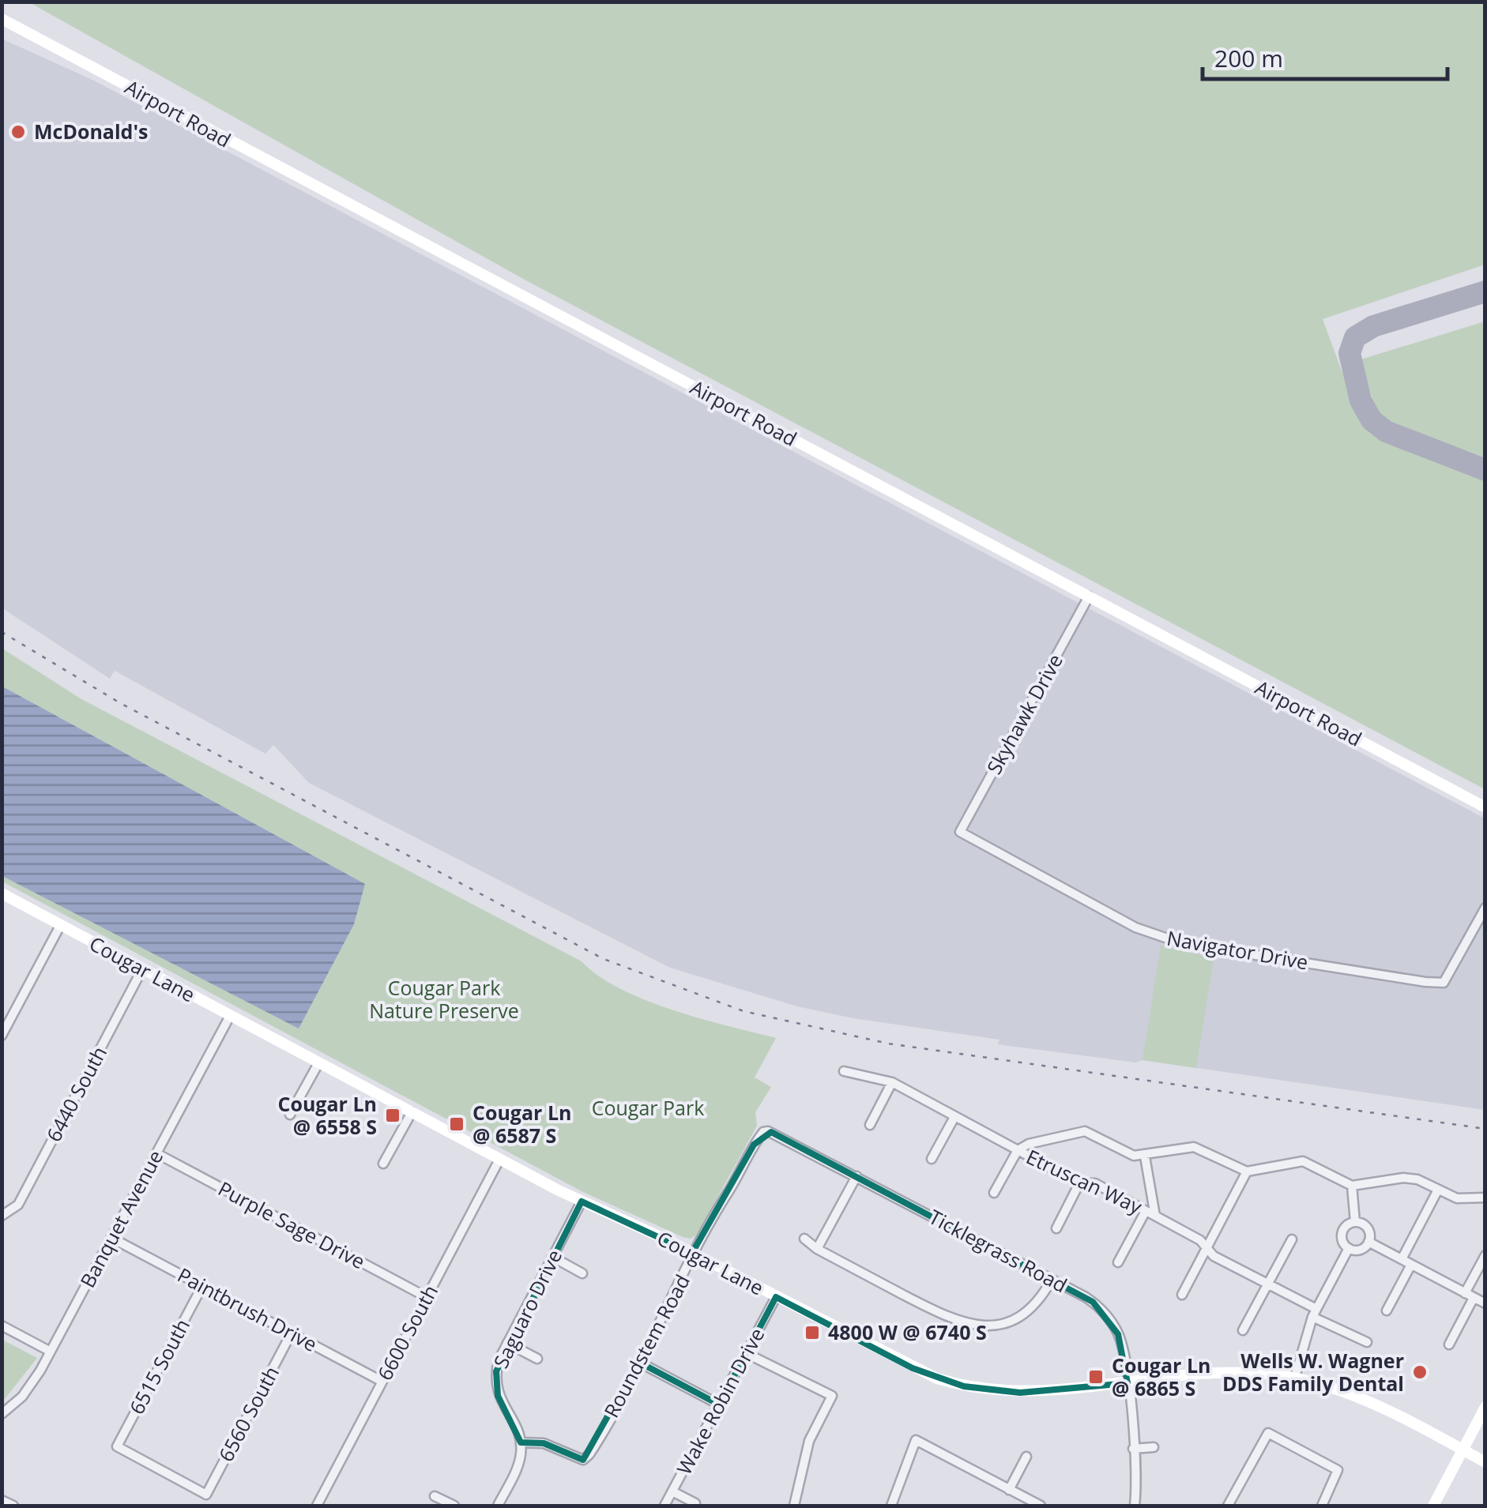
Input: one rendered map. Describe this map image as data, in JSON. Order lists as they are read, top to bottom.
{
  "streets": {
    "street": [
      "Airport Road",
      "Skyhawk Drive",
      "Navigator Drive",
      "Cougar Lane",
      "6440 South",
      "Etruscan Way",
      "Banquet Avenue",
      "Purple Sage Drive",
      "Ticklegrass Road",
      "Saguaro Drive",
      "Paintbrush Drive",
      "6600 South",
      "Roundstem Road",
      "6515 South",
      "Wake Robin Drive",
      "6560 South"
    ]
  },
  "crossings": [
    ["Airport Road", "Skyhawk Drive"],
    ["Skyhawk Drive", "Navigator Drive"],
    ["Cougar Lane", "6440 South"],
    ["Cougar Lane", "Banquet Avenue"],
    ["Cougar Lane", "Ticklegrass Road"],
    ["Cougar Lane", "Saguaro Drive"],
    ["Cougar Lane", "6600 South"],
    ["Cougar Lane", "Roundstem Road"],
    ["Cougar Lane", "Wake Robin Drive"],
    ["Banquet Avenue", "Purple Sage Drive"],
    ["Banquet Avenue", "Paintbrush Drive"],
    ["Purple Sage Drive", "6600 South"],
    ["Ticklegrass Road", "Roundstem Road"],
    ["Saguaro Drive", "Roundstem Road"],
    ["Paintbrush Drive", "6600 South"],
    ["Paintbrush Drive", "6515 South"],
    ["Paintbrush Drive", "6560 South"],
    ["6515 South", "6560 South"]
  ],
  "parks": ["Cougar Park Nature Preserve", "Cougar Park"],
  "places": {
    "other": ["McDonald's", "Wells W. Wagner DDS Family Dental"],
    "transit": [
      "Cougar Ln @ 6558 S",
      "Cougar Ln @ 6587 S",
      "4800 W @ 6740 S",
      "Cougar Ln @ 6865 S"
    ]
  },
  "scale_bar": "200 m"
}
